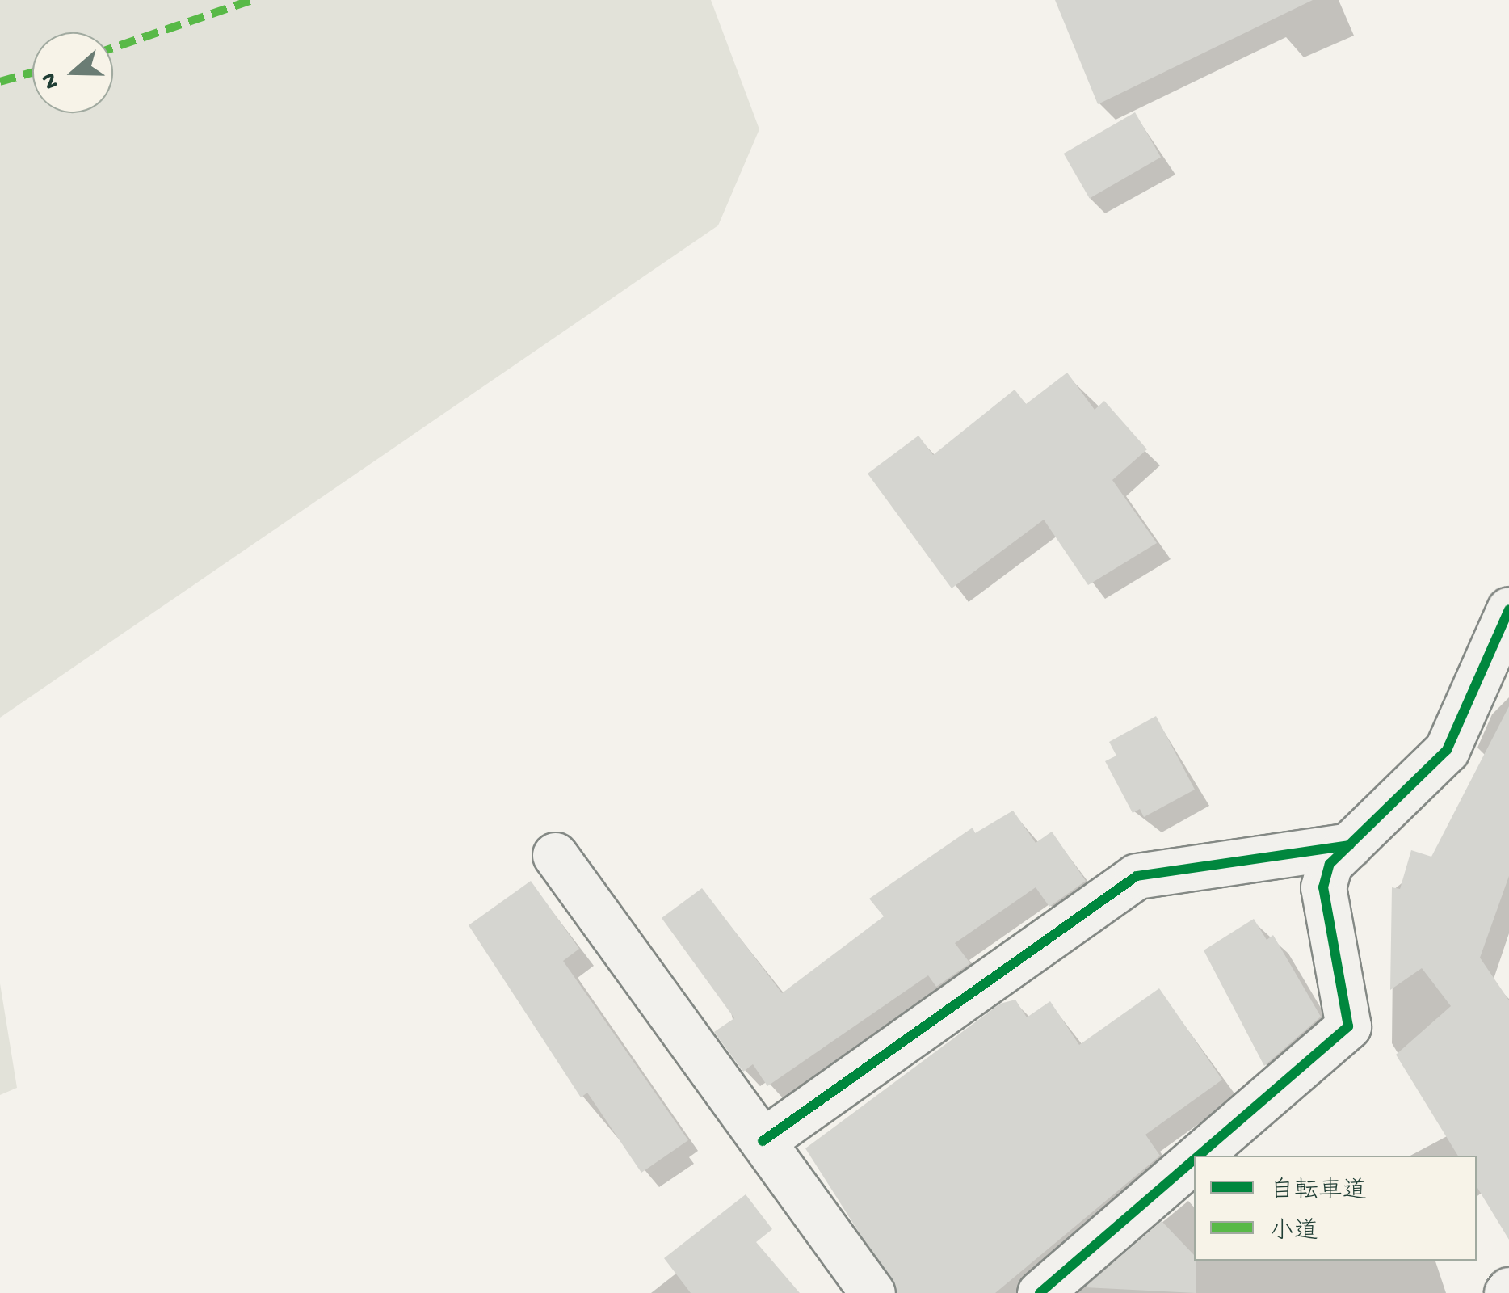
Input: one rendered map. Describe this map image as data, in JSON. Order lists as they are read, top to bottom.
{
  "legend": ["自転車道", "小道"],
  "north": "left"
}
